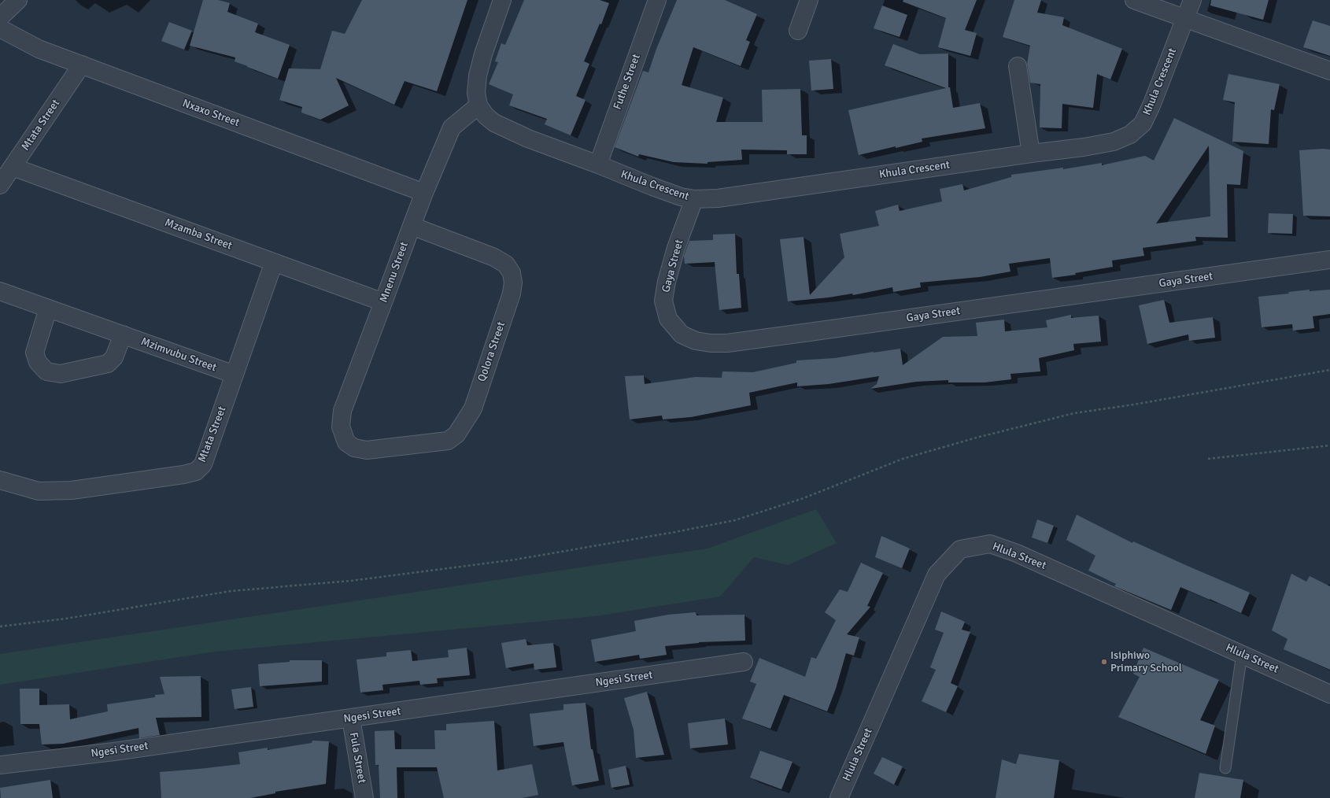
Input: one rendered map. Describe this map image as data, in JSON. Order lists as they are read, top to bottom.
{
  "streets": {
    "street": [
      "Futhe Street",
      "Khula Crescent",
      "Nxaxo Street",
      "Mtata Street",
      "Mzamba Street",
      "Gaya Street",
      "Mnenu Street",
      "Qolora Street",
      "Mzimvubu Street",
      "Hlula Street",
      "Ngesi Street",
      "Fula Street"
    ]
  },
  "crossings": [
    ["Futhe Street", "Khula Crescent"],
    ["Khula Crescent", "Gaya Street"],
    ["Khula Crescent", "Mnenu Street"],
    ["Nxaxo Street", "Mtata Street"],
    ["Nxaxo Street", "Mnenu Street"],
    ["Mtata Street", "Mzamba Street"],
    ["Mtata Street", "Mzimvubu Street"],
    ["Mzamba Street", "Mnenu Street"],
    ["Mnenu Street", "Qolora Street"],
    ["Ngesi Street", "Fula Street"]
  ],
  "places": ["Isiphiwo Primary School"]
}
